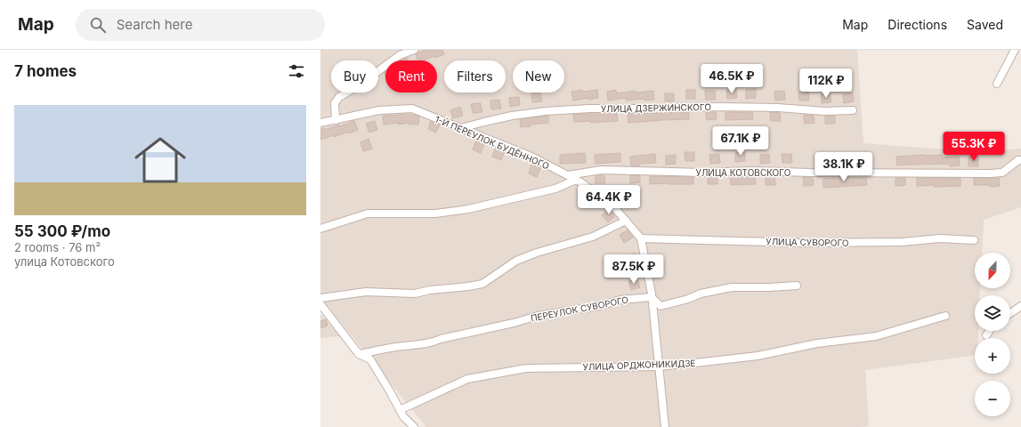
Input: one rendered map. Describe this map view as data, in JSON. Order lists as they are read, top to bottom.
{
  "streets": {
    "street": [
      "УЛИЦА ДЗЕРЖИНСКОГО",
      "1-Й ПЕРЕУЛОК БУДЁННОГО",
      "УЛИЦА КОТОВСКОГО",
      "УЛИЦА СУВОРОГО",
      "ПЕРЕУЛОК СУВОРОГО",
      "УЛИЦА ОРДЖОНИКИДЗЕ"
    ]
  },
  "crossings": [
    ["УЛИЦА ДЗЕРЖИНСКОГО", "1-Й ПЕРЕУЛОК БУДЁННОГО"],
    ["1-Й ПЕРЕУЛОК БУДЁННОГО", "УЛИЦА КОТОВСКОГО"],
    ["1-Й ПЕРЕУЛОК БУДЁННОГО", "УЛИЦА СУВОРОГО"]
  ],
  "north": "bottom",
  "page": {
    "header": "Map",
    "search": "Search here",
    "nav": ["Map", "Directions", "Saved"],
    "heading": "7 homes",
    "chip": [
      "Buy",
      "Rent",
      "Filters",
      "New"
    ],
    "price": [
      "46.5K ₽",
      "112K ₽",
      "67.1K ₽",
      "55.3K ₽",
      "38.1K ₽",
      "64.4K ₽",
      "87.5K ₽"
    ],
    "list": [
      {
        "name": "55 300 ₽/mo",
        "note": "2 rooms · 76 m² · улица Котовского"
      }
    ],
    "map_buttons": ["+", "−"]
  }
}
